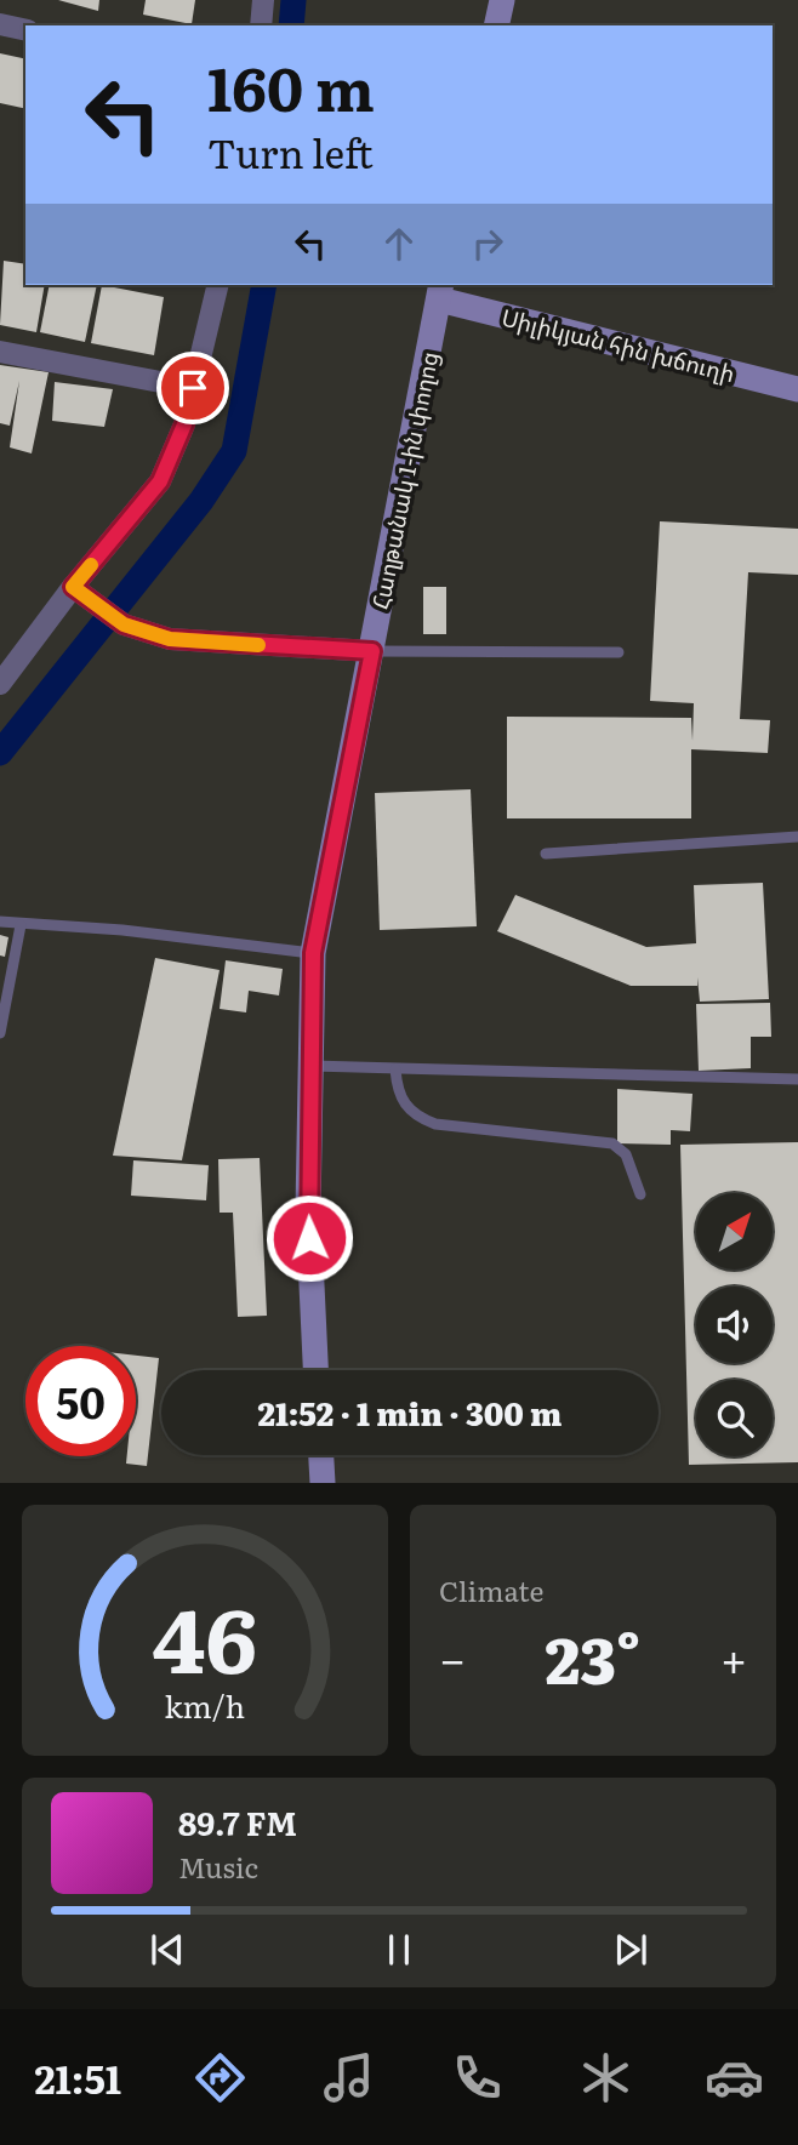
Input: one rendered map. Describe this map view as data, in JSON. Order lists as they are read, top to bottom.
{
  "streets": {
    "main road": ["Սիլիկյան հին խճուղի", "Հաղթանակ 1-ին փողոց"]
  },
  "crossings": [
    ["Սիլիկյան հին խճուղի", "Հաղթանակ 1-ին փողոց"]
  ],
  "north": "top right",
  "page": {
    "turn": ["160 m", "Turn left"],
    "limit": "50",
    "trip": "21:52 · 1 min · 300 m",
    "tile": "Climate",
    "heat": ["−", "23°", "+"],
    "song": ["89.7 FM", "Music"],
    "tabs": "21:51",
    "gauge": ["46", "km/h"]
  }
}
